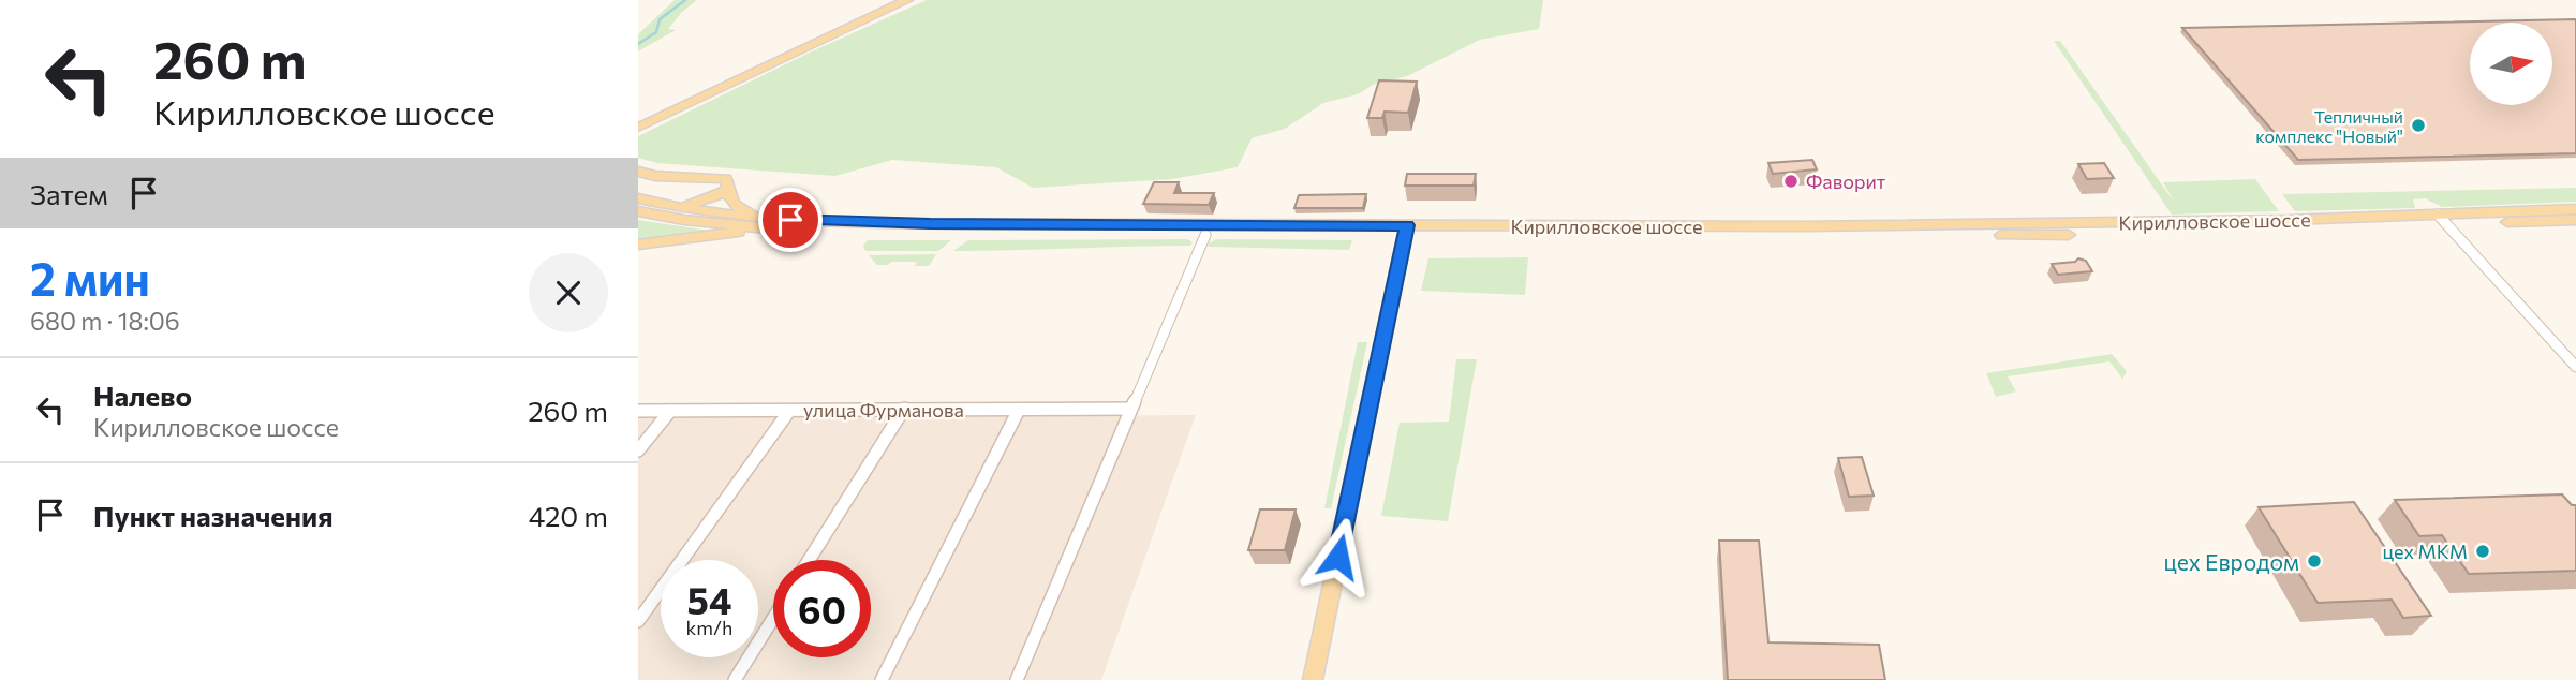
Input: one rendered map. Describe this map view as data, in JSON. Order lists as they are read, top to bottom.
{
  "streets": {
    "main road": ["Кирилловское шоссе"],
    "street": ["улица Фурманова"]
  },
  "places": [
    "Тепличный комплекс \"Новый\"",
    "Фаворит",
    "цех МКМ",
    "цех Евродом"
  ],
  "north": "right",
  "page": {
    "turn": ["260 m", "Кирилловское шоссе"],
    "then": "Затем",
    "heading": ["2 мин", "680 m · 18:06"],
    "list": [
      {
        "name": "Налево",
        "note": "Кирилловское шоссе",
        "value": "260 m"
      },
      {
        "name": "Пункт назначения",
        "value": "420 m"
      }
    ],
    "speed": "54 km/h",
    "limit": "60"
  }
}
